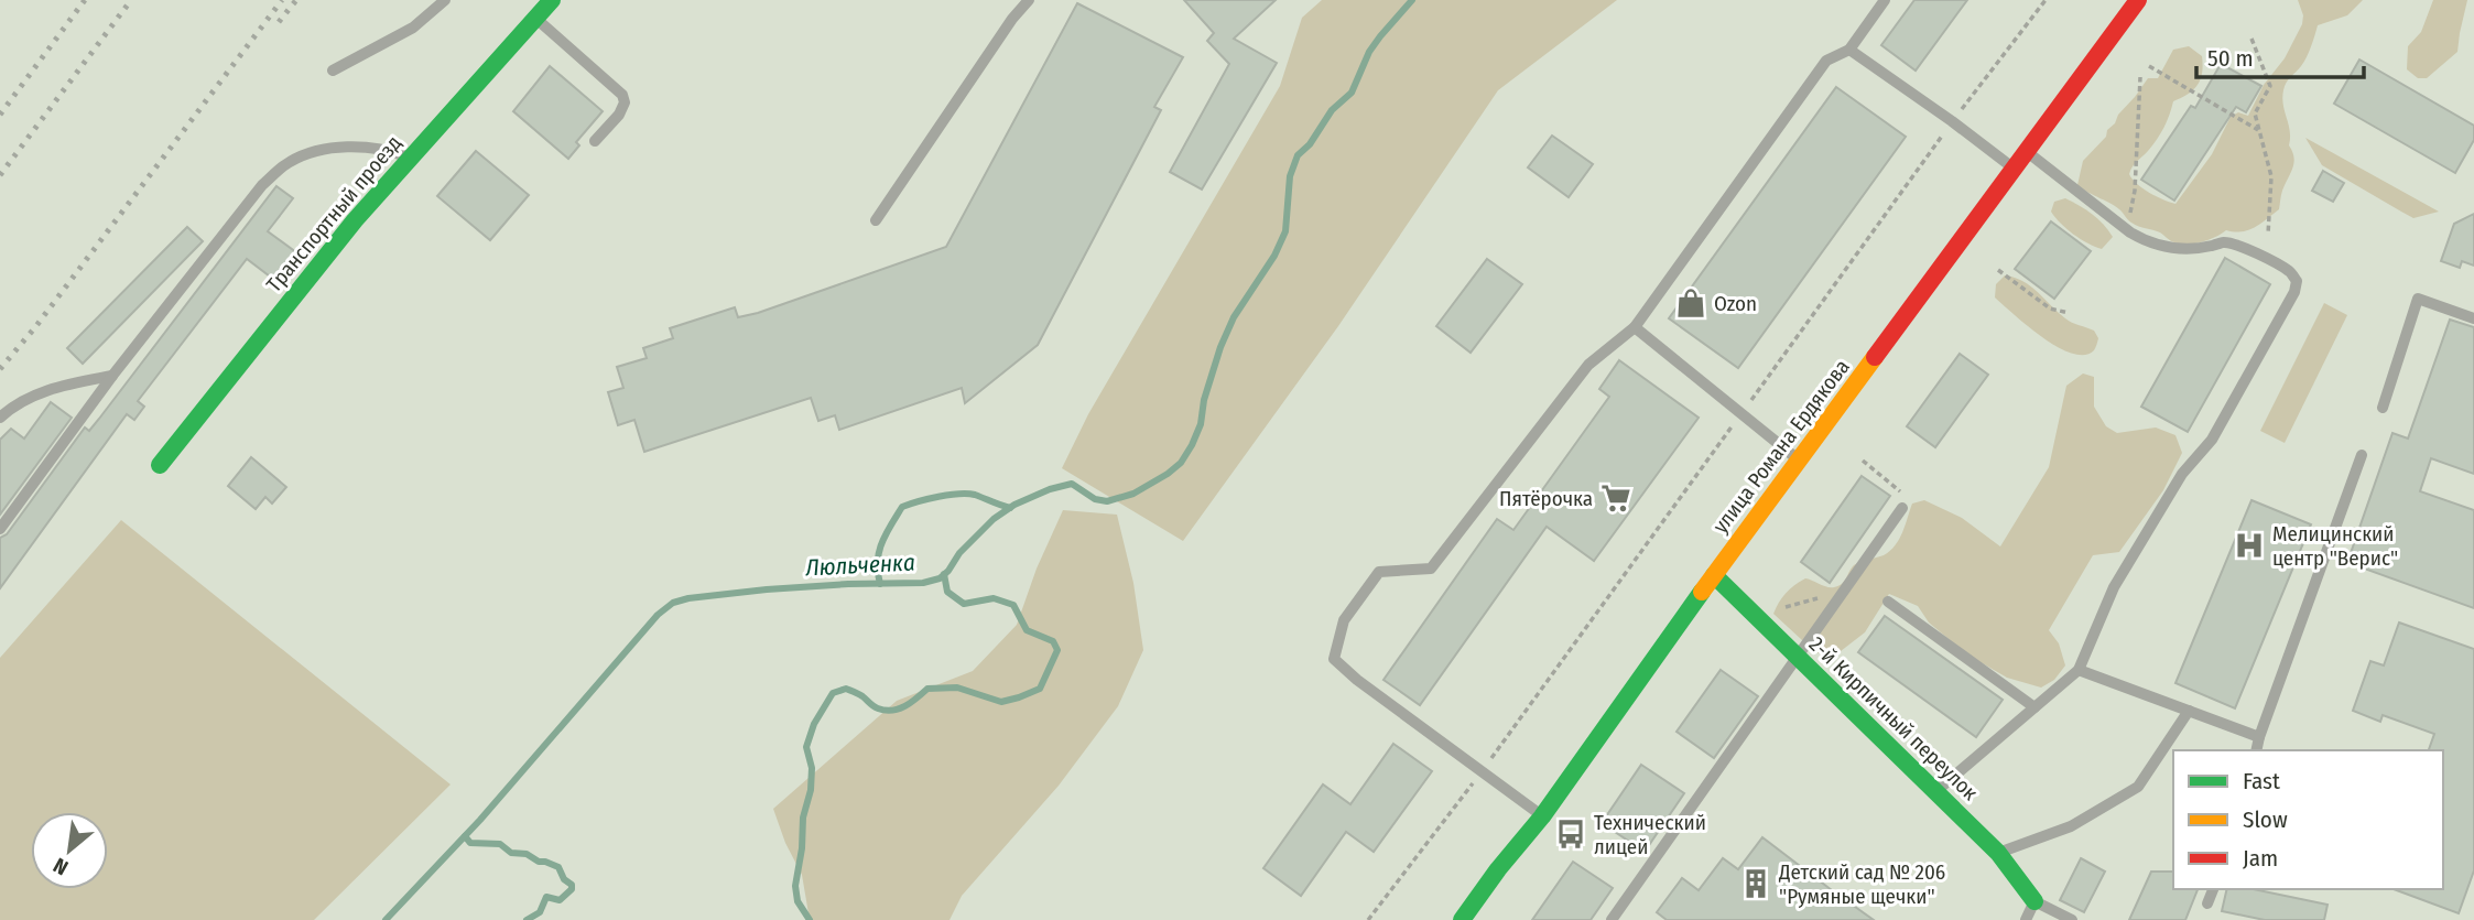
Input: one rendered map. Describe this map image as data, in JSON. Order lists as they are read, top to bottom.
{
  "streets": {
    "street": ["Транспортный проезд", "улица Романа Ердякова", "2-й Кирпичный переулок"]
  },
  "crossings": [
    ["улица Романа Ердякова", "2-й Кирпичный переулок"]
  ],
  "water": ["Люльченка"],
  "places": {
    "shop": ["Ozon"],
    "supermarket": ["Пятёрочка"],
    "hospital": ["Мелицинский центр \"Верис\""],
    "bus stop": ["Технический лицей"],
    "building": ["Детский сад № 206 \"Румяные щечки\""]
  },
  "legend": ["Fast", "Slow", "Jam"],
  "scale_bar": "50 m",
  "north": "bottom left"
}
